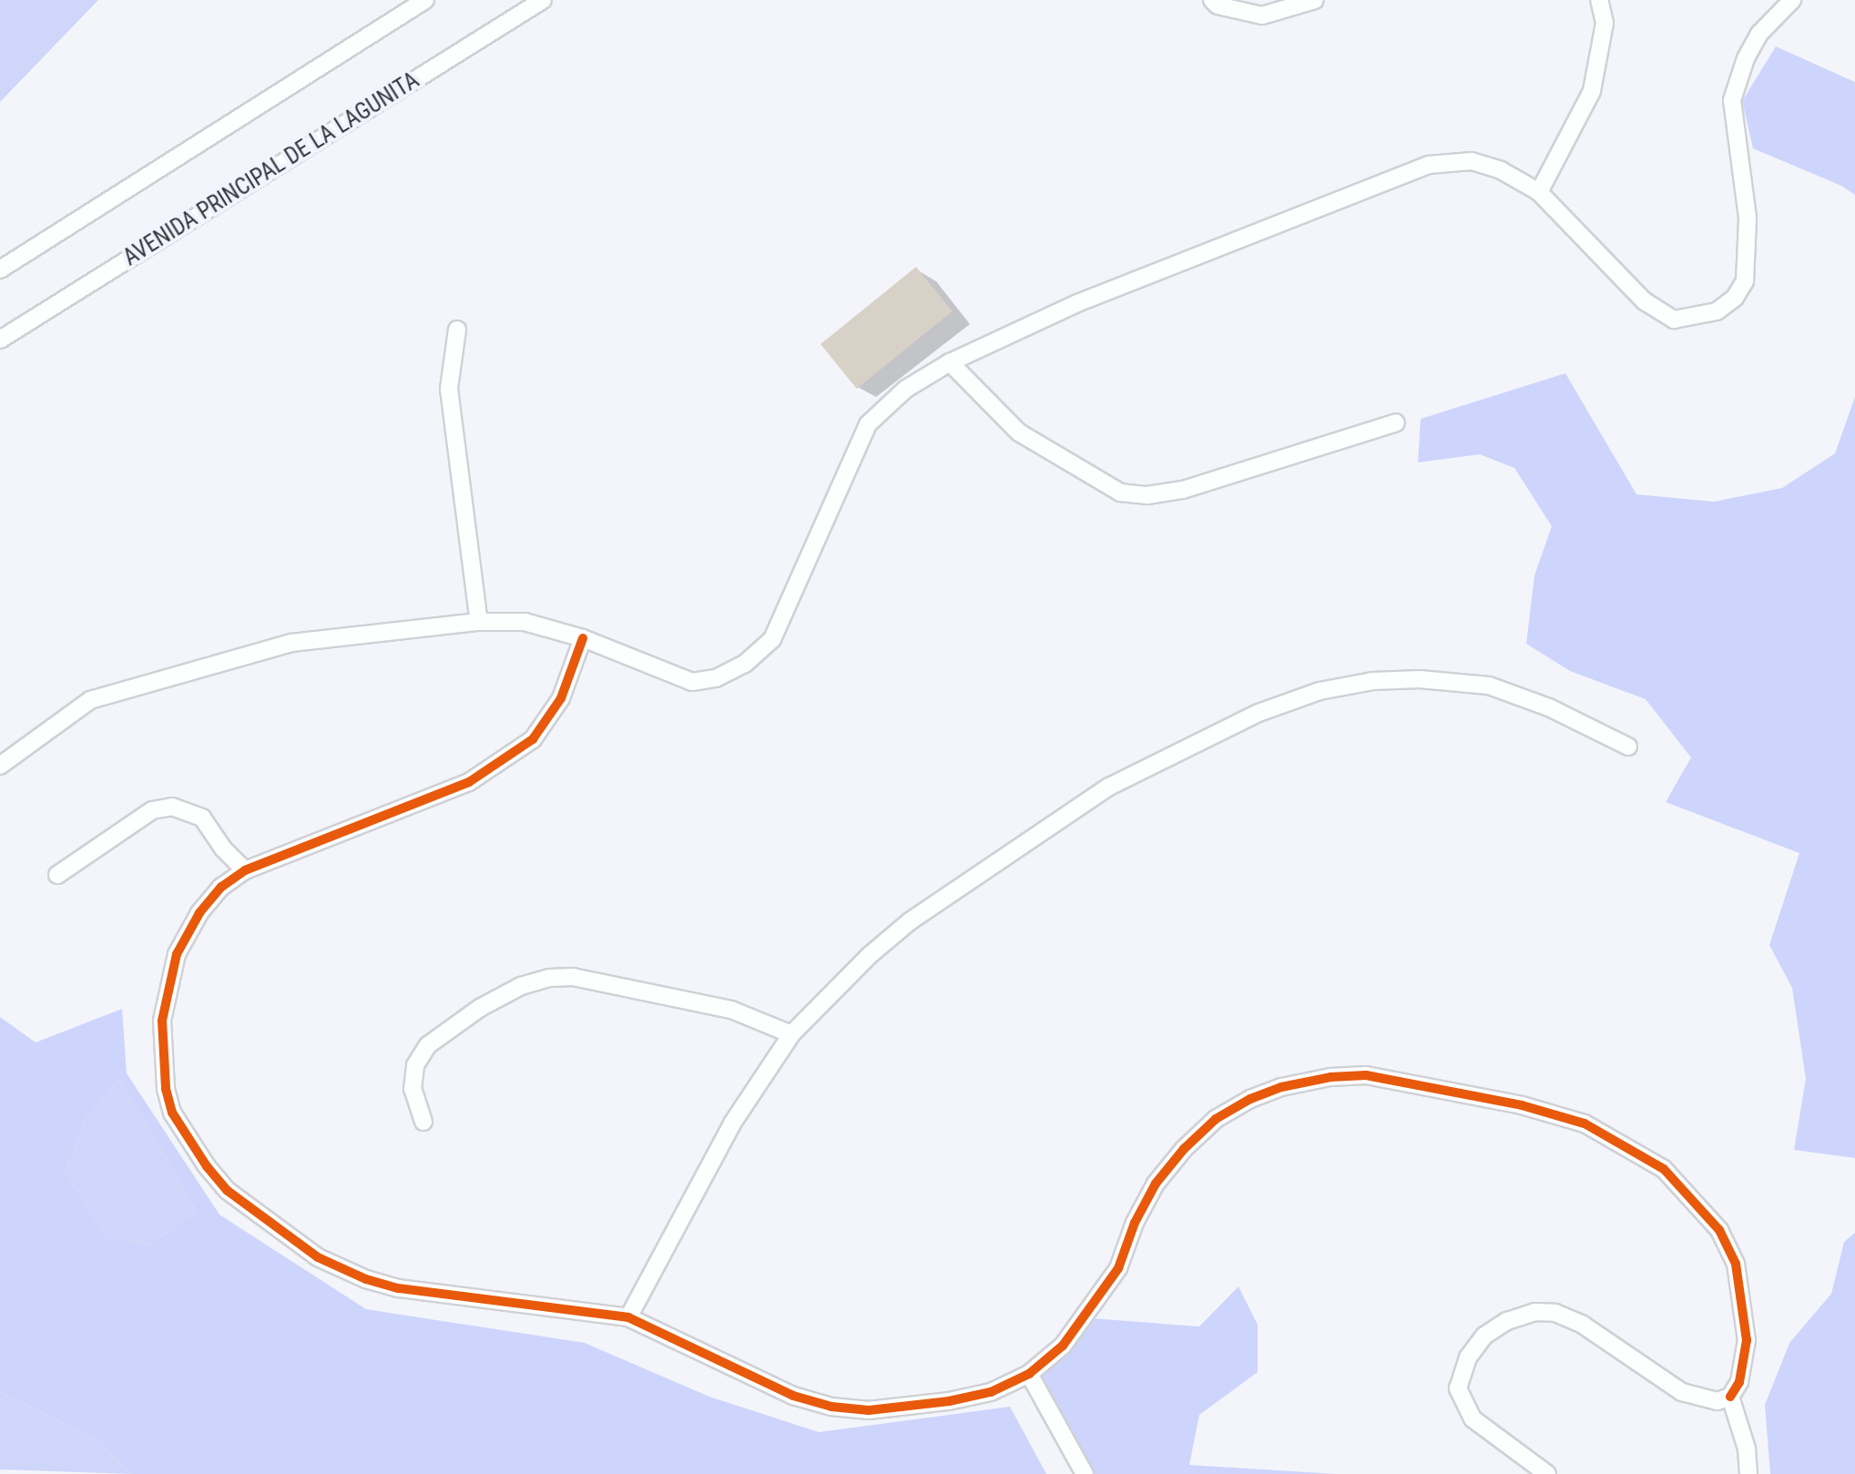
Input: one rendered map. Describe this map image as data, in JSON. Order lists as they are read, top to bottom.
{
  "streets": {
    "street": ["AVENIDA PRINCIPAL DE LA LAGUNITA"]
  }
}
